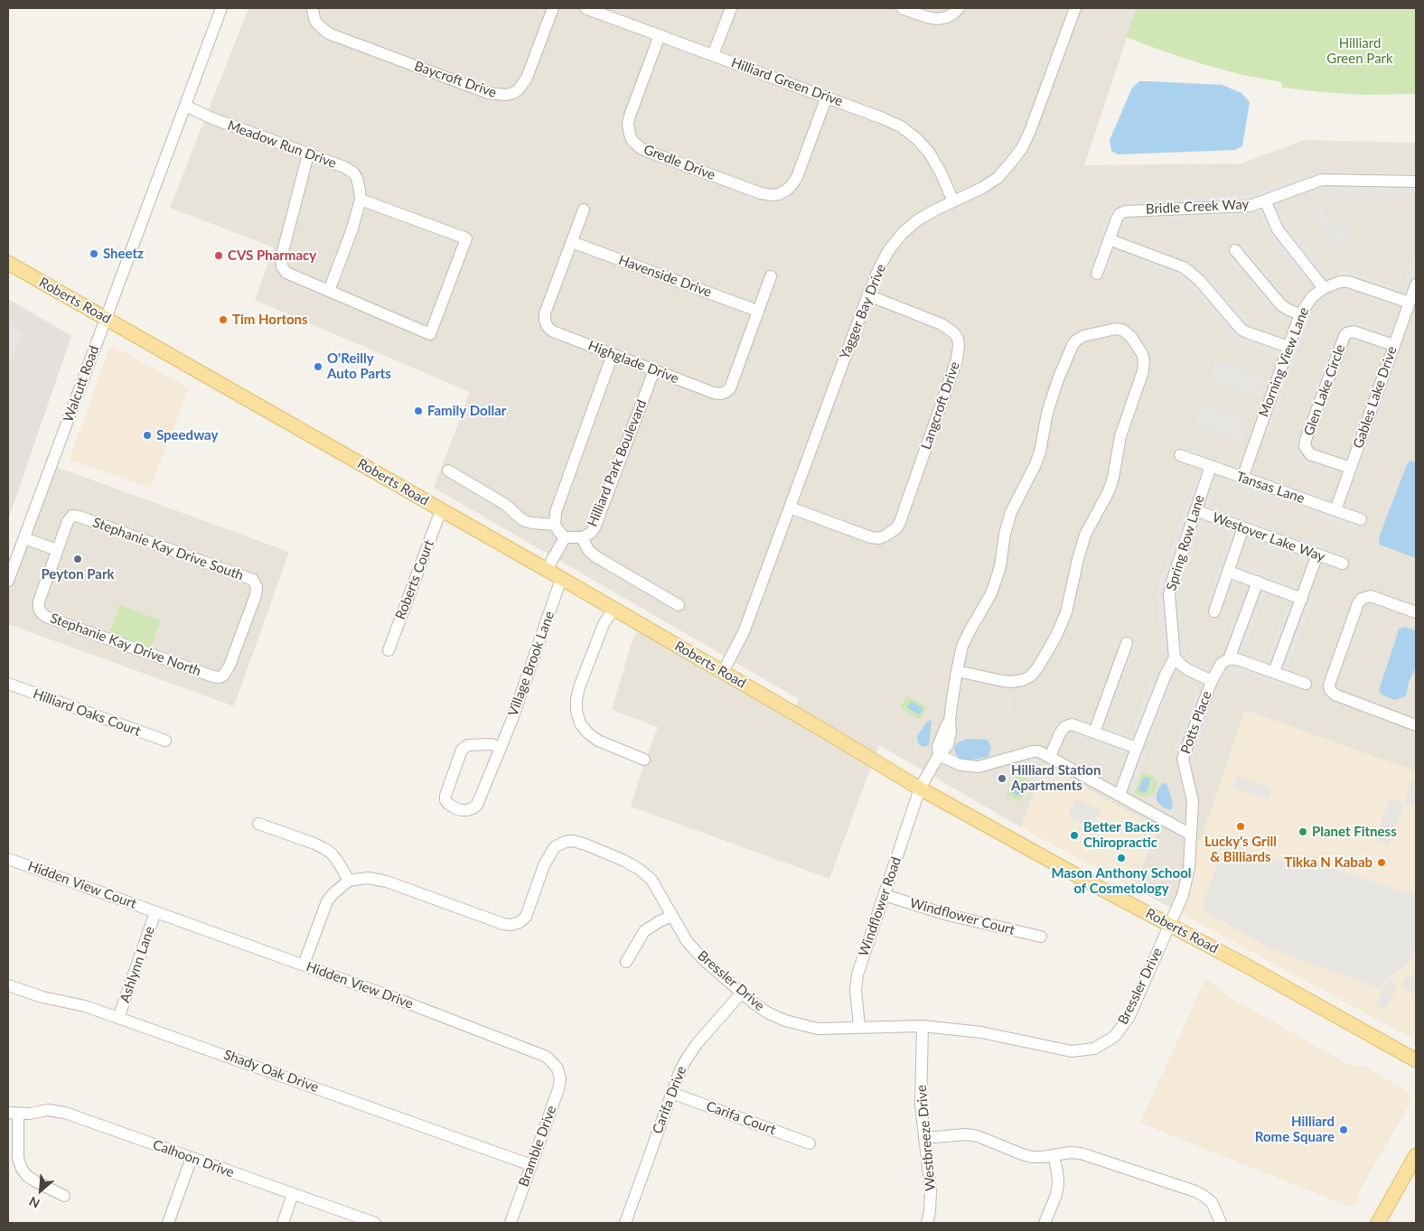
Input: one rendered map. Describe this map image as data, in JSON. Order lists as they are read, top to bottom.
{
  "streets": {
    "main road": ["Roberts Road"],
    "street": [
      "Baycroft Drive",
      "Hilliard Green Drive",
      "Meadow Run Drive",
      "Gredle Drive",
      "Bridle Creek Way",
      "Havenside Drive",
      "Yagger Bay Drive",
      "Highglade Drive",
      "Morning View Lane",
      "Walcutt Road",
      "Glen Lake Circle",
      "Gables Lake Drive",
      "Langcroft Drive",
      "Hilliard Park Boulevard",
      "Tansas Lane",
      "Westover Lake Way",
      "Spring Row Lane",
      "Stephanie Kay Drive South",
      "Roberts Court",
      "Stephanie Kay Drive North",
      "Village Brook Lane",
      "Hilliard Oaks Court",
      "Potts Place",
      "Hidden View Court",
      "Windflower Road",
      "Windflower Court",
      "Ashlynn Lane",
      "Bressler Drive",
      "Hidden View Drive",
      "Shady Oak Drive",
      "Carifa Drive",
      "Carifa Court",
      "Westbreeze Drive",
      "Bramble Drive",
      "Calhoon Drive"
    ]
  },
  "crossings": [
    ["Hilliard Green Drive", "Gredle Drive"],
    ["Hilliard Green Drive", "Yagger Bay Drive"],
    ["Meadow Run Drive", "Walcutt Road"],
    ["Havenside Drive", "Highglade Drive"],
    ["Roberts Road", "Yagger Bay Drive"],
    ["Roberts Road", "Walcutt Road"],
    ["Roberts Road", "Roberts Court"],
    ["Roberts Road", "Village Brook Lane"],
    ["Roberts Road", "Potts Place"],
    ["Roberts Road", "Windflower Road"],
    ["Roberts Road", "Bressler Drive"],
    ["Yagger Bay Drive", "Langcroft Drive"],
    ["Highglade Drive", "Hilliard Park Boulevard"],
    ["Morning View Lane", "Gables Lake Drive"],
    ["Morning View Lane", "Tansas Lane"],
    ["Glen Lake Circle", "Gables Lake Drive"],
    ["Gables Lake Drive", "Tansas Lane"],
    ["Tansas Lane", "Spring Row Lane"],
    ["Westover Lake Way", "Spring Row Lane"],
    ["Stephanie Kay Drive South", "Stephanie Kay Drive North"],
    ["Potts Place", "Bressler Drive"],
    ["Hidden View Court", "Ashlynn Lane"],
    ["Hidden View Court", "Hidden View Drive"],
    ["Windflower Road", "Windflower Court"],
    ["Windflower Road", "Bressler Drive"],
    ["Ashlynn Lane", "Hidden View Drive"],
    ["Ashlynn Lane", "Shady Oak Drive"],
    ["Bressler Drive", "Carifa Drive"],
    ["Bressler Drive", "Westbreeze Drive"],
    ["Hidden View Drive", "Bramble Drive"],
    ["Shady Oak Drive", "Bramble Drive"],
    ["Carifa Drive", "Carifa Court"]
  ],
  "parks": ["Hilliard Green Park"],
  "places": [
    "Sheetz",
    "CVS Pharmacy",
    "Tim Hortons",
    "O'Reilly Auto Parts",
    "Family Dollar",
    "Speedway",
    "Peyton Park",
    "Hilliard Station Apartments",
    "Lucky's Grill & Billiards",
    "Planet Fitness",
    "Better Backs Chiropractic",
    "Mason Anthony School of Cosmetology",
    "Tikka N Kabab",
    "Hilliard Rome Square"
  ],
  "north": "bottom left"
}
